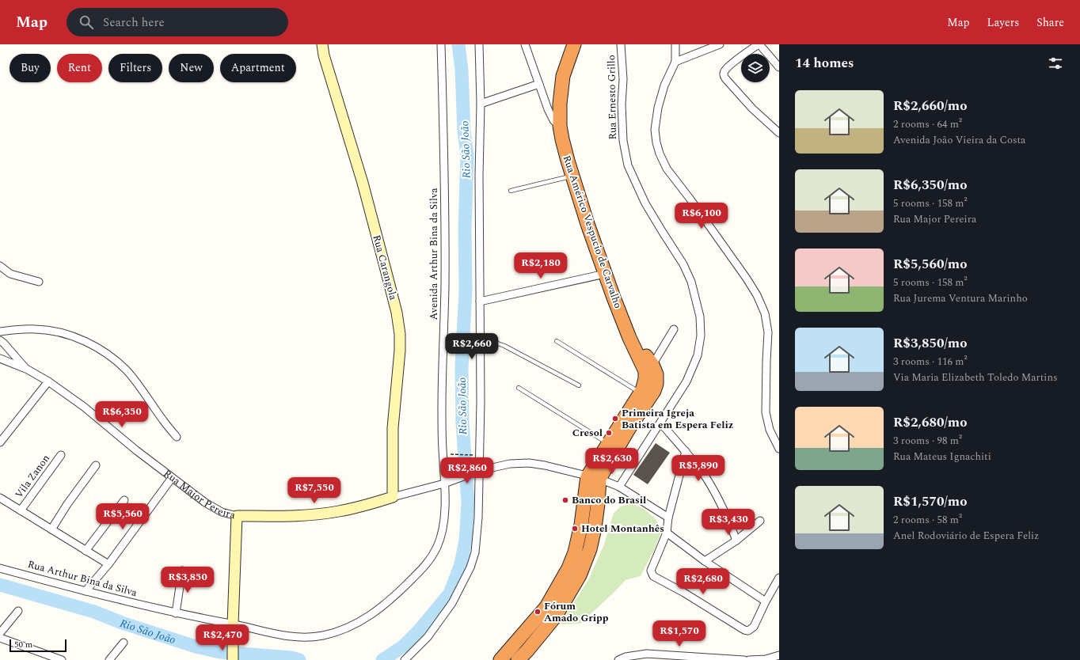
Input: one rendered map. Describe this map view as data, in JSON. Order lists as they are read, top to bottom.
{
  "streets": {
    "highway": ["Rua Américo Vespucio de Carvalho"],
    "street": [
      "Rua Ernesto Grillo",
      "Avenida Arthur Bina da Silva",
      "Rua Carangola",
      "Vila Zanon",
      "Rua Major Pereira",
      "Rua Arthur Bina da Silva"
    ]
  },
  "crossings": [
    ["Rua Américo Vespucio de Carvalho", "Rua Major Pereira"],
    ["Avenida Arthur Bina da Silva", "Rua Major Pereira"],
    ["Avenida Arthur Bina da Silva", "Rua Arthur Bina da Silva"],
    ["Rua Carangola", "Rua Major Pereira"],
    ["Rua Major Pereira", "Rua Arthur Bina da Silva"]
  ],
  "water": ["Rio São João"],
  "places": [
    "Primeira Igreja Batista em Espera Feliz",
    "Cresol",
    "Banco do Brasil",
    "Hotel Montanhês",
    "Fórum Amado Gripp"
  ],
  "scale_bar": "50 m",
  "page": {
    "header": "Map",
    "search": "Search here",
    "nav": ["Map", "Layers", "Share"],
    "heading": "14 homes",
    "chip": [
      "Buy",
      "Rent",
      "Filters",
      "New",
      "Apartment"
    ],
    "list": [
      {
        "name": "R$2,660/mo",
        "note": "2 rooms · 64 m² · Avenida João Vieira da Costa"
      },
      {
        "name": "R$6,350/mo",
        "note": "5 rooms · 158 m² · Rua Major Pereira"
      },
      {
        "name": "R$5,560/mo",
        "note": "5 rooms · 158 m² · Rua Jurema Ventura Marinho"
      },
      {
        "name": "R$3,850/mo",
        "note": "3 rooms · 116 m² · Via Maria Elizabeth Toledo Martins"
      },
      {
        "name": "R$2,680/mo",
        "note": "3 rooms · 98 m² · Rua Mateus Ignachiti"
      },
      {
        "name": "R$1,570/mo",
        "note": "2 rooms · 58 m² · Anel Rodoviário de Espera Feliz"
      }
    ],
    "price": [
      "R$6,100",
      "R$2,180",
      "R$2,660",
      "R$6,350",
      "R$2,630",
      "R$5,890",
      "R$2,860",
      "R$7,550",
      "R$5,560",
      "R$3,430",
      "R$3,850",
      "R$2,680",
      "R$1,570",
      "R$2,470"
    ],
    "scale": "50 m"
  }
}
